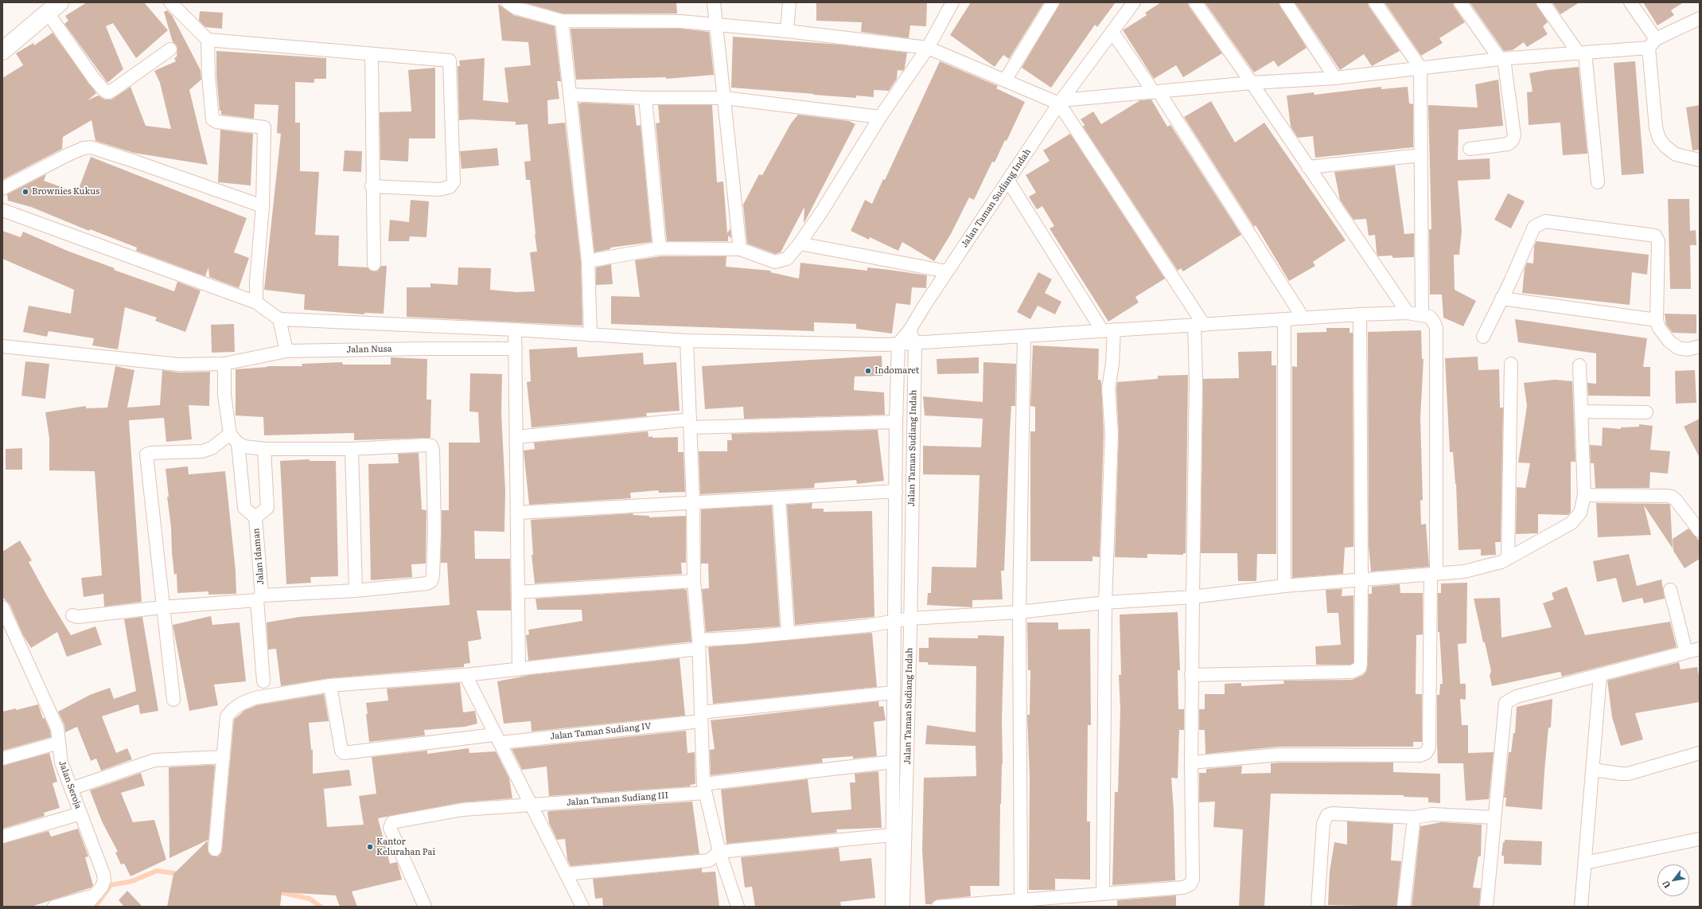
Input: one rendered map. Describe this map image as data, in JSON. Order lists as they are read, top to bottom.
{
  "streets": {
    "street": [
      "Jalan Taman Sudiang Indah",
      "Jalan Nusa",
      "Jalan Idaman",
      "Jalan Taman Sudiang IV",
      "Jalan Seroja",
      "Jalan Taman Sudiang III"
    ]
  },
  "places": ["Brownies Kukus", "Indomaret", "Kantor Kelurahan Pai"],
  "north": "bottom left"
}
